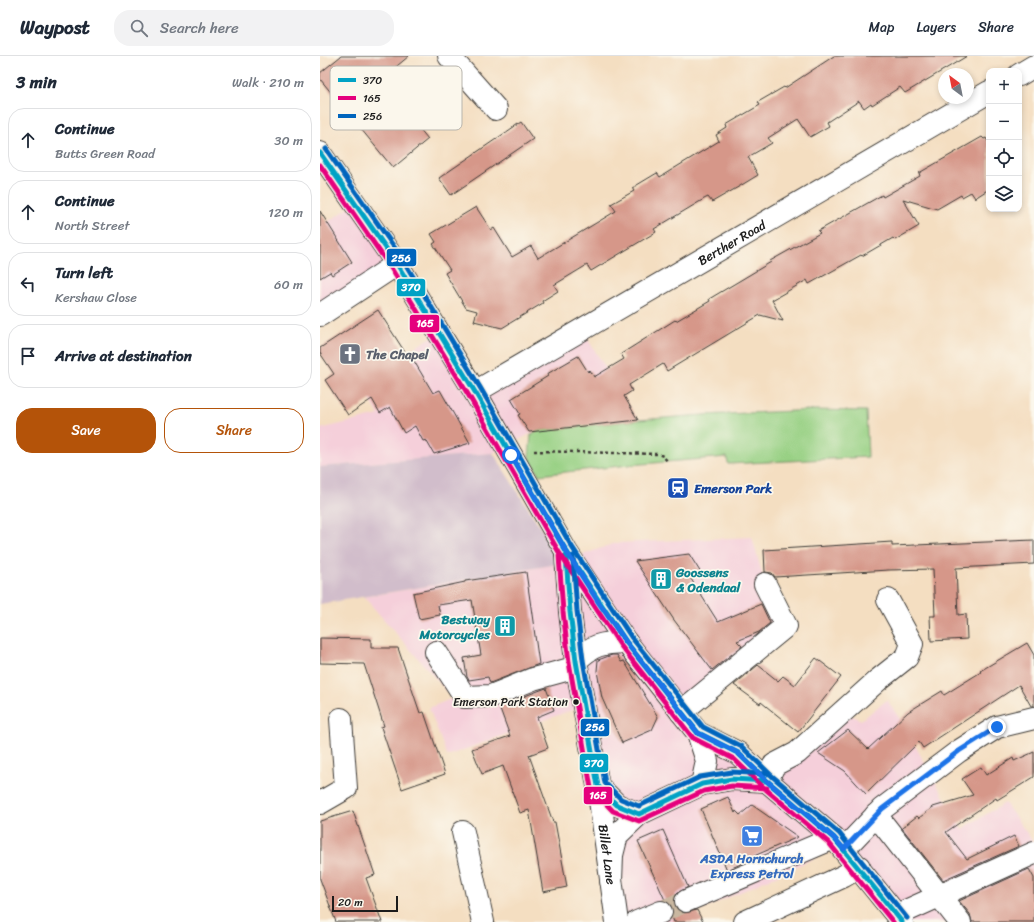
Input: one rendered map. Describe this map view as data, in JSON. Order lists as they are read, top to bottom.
{
  "streets": {
    "street": ["Berther Road", "Billet Lane"]
  },
  "places": {
    "church": ["The Chapel"],
    "station": ["Emerson Park"],
    "building": ["Goossens & Odendaal", "Bestway Motorcycles"],
    "other": ["Emerson Park Station"],
    "supermarket": ["ASDA Hornchurch Express Petrol"]
  },
  "lines": ["transit line 256", "transit line 370", "transit line 165"],
  "legend": ["370", "165", "256"],
  "scale_bar": "20 m",
  "north": "top left",
  "page": {
    "header": "Waypost",
    "search": "Search here",
    "nav": ["Map", "Layers", "Share"],
    "heading": ["3 min", "Walk · 210 m"],
    "map_buttons": ["+", "−"],
    "list": [
      ["Continue", "Butts Green Road", "30 m"],
      ["Continue", "North Street", "120 m"],
      ["Turn left", "Kershaw Close", "60 m"],
      "Arrive at destination"
    ],
    "buttons": ["Save", "Share"],
    "scale": "20 m"
  }
}
